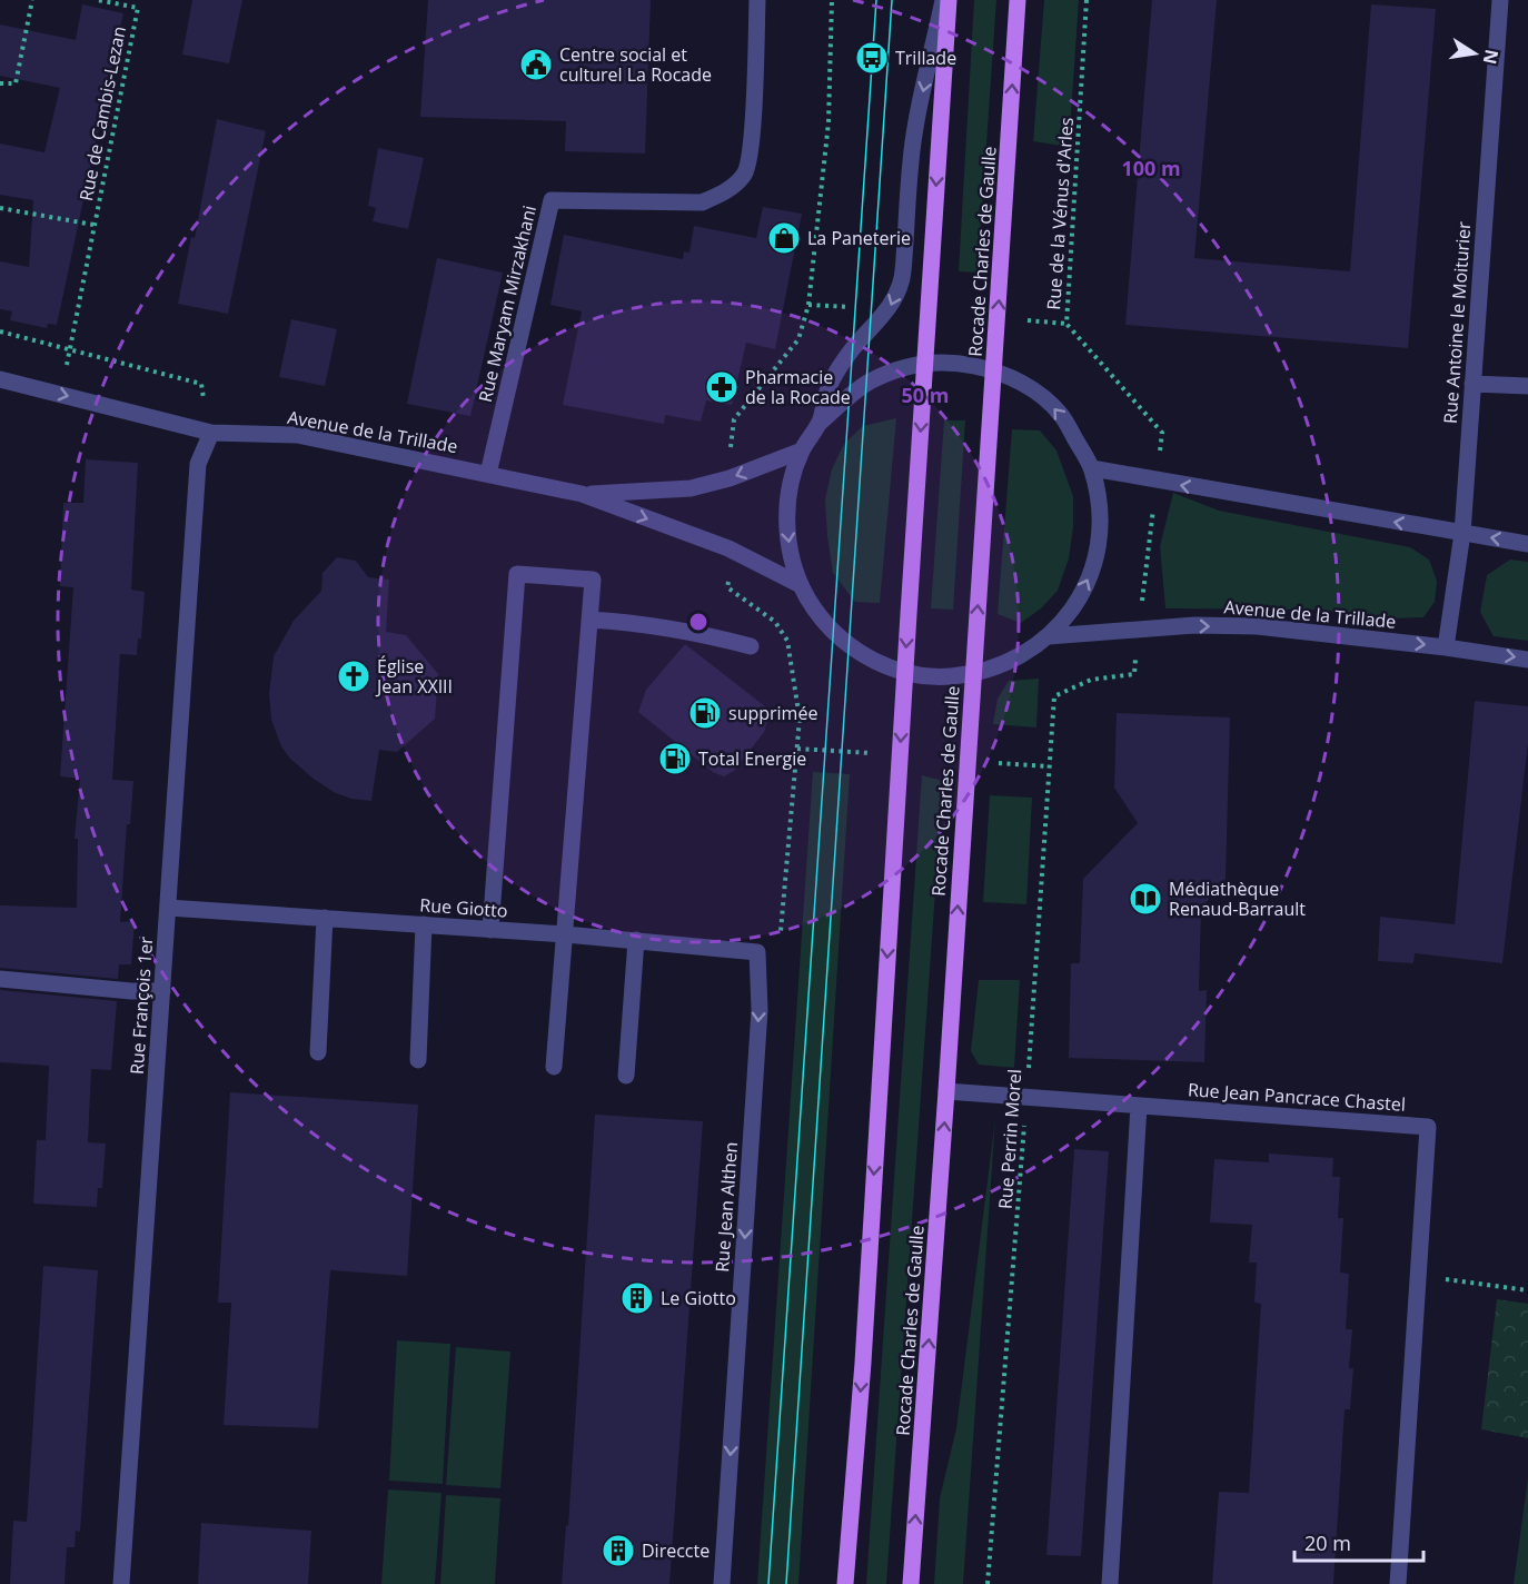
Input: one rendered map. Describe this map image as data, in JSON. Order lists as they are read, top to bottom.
{
  "streets": {
    "main road": ["Rocade Charles de Gaulle"],
    "street": [
      "Rue Maryam Mirzakhani",
      "Rue Antoine le Moiturier",
      "Avenue de la Trillade",
      "Rue Giotto",
      "Rue François 1er",
      "Rue Jean Pancrace Chastel",
      "Rue Jean Althen"
    ],
    "path": ["Rue de Cambis-Lezan", "Rue de la Vénus d'Arles", "Rue Perrin Morel"]
  },
  "crossings": [
    ["Rue de Cambis-Lezan", "Avenue de la Trillade"],
    ["Rocade Charles de Gaulle", "Rue Jean Pancrace Chastel"],
    ["Rue Maryam Mirzakhani", "Avenue de la Trillade"],
    ["Rue Antoine le Moiturier", "Avenue de la Trillade"],
    ["Avenue de la Trillade", "Rue François 1er"],
    ["Avenue de la Trillade", "Rue Perrin Morel"],
    ["Rue Giotto", "Rue François 1er"],
    ["Rue Giotto", "Rue Jean Althen"],
    ["Rue Jean Pancrace Chastel", "Rue Perrin Morel"]
  ],
  "one_way": ["Rue Jean Althen"],
  "places": {
    "bus stop": ["Trillade"],
    "public building": ["Centre social et culturel La Rocade"],
    "shop": ["La Paneterie"],
    "pharmacy": ["Pharmacie de la Rocade"],
    "church": ["Église Jean XXIII"],
    "fuel station": ["supprimée", "Total Energie"],
    "library": ["Médiathèque Renaud-Barrault"],
    "building": ["Le Giotto", "Direccte"]
  },
  "scale_bar": "20 m",
  "north": "right",
  "rings": ["100 m", "50 m"]
}
